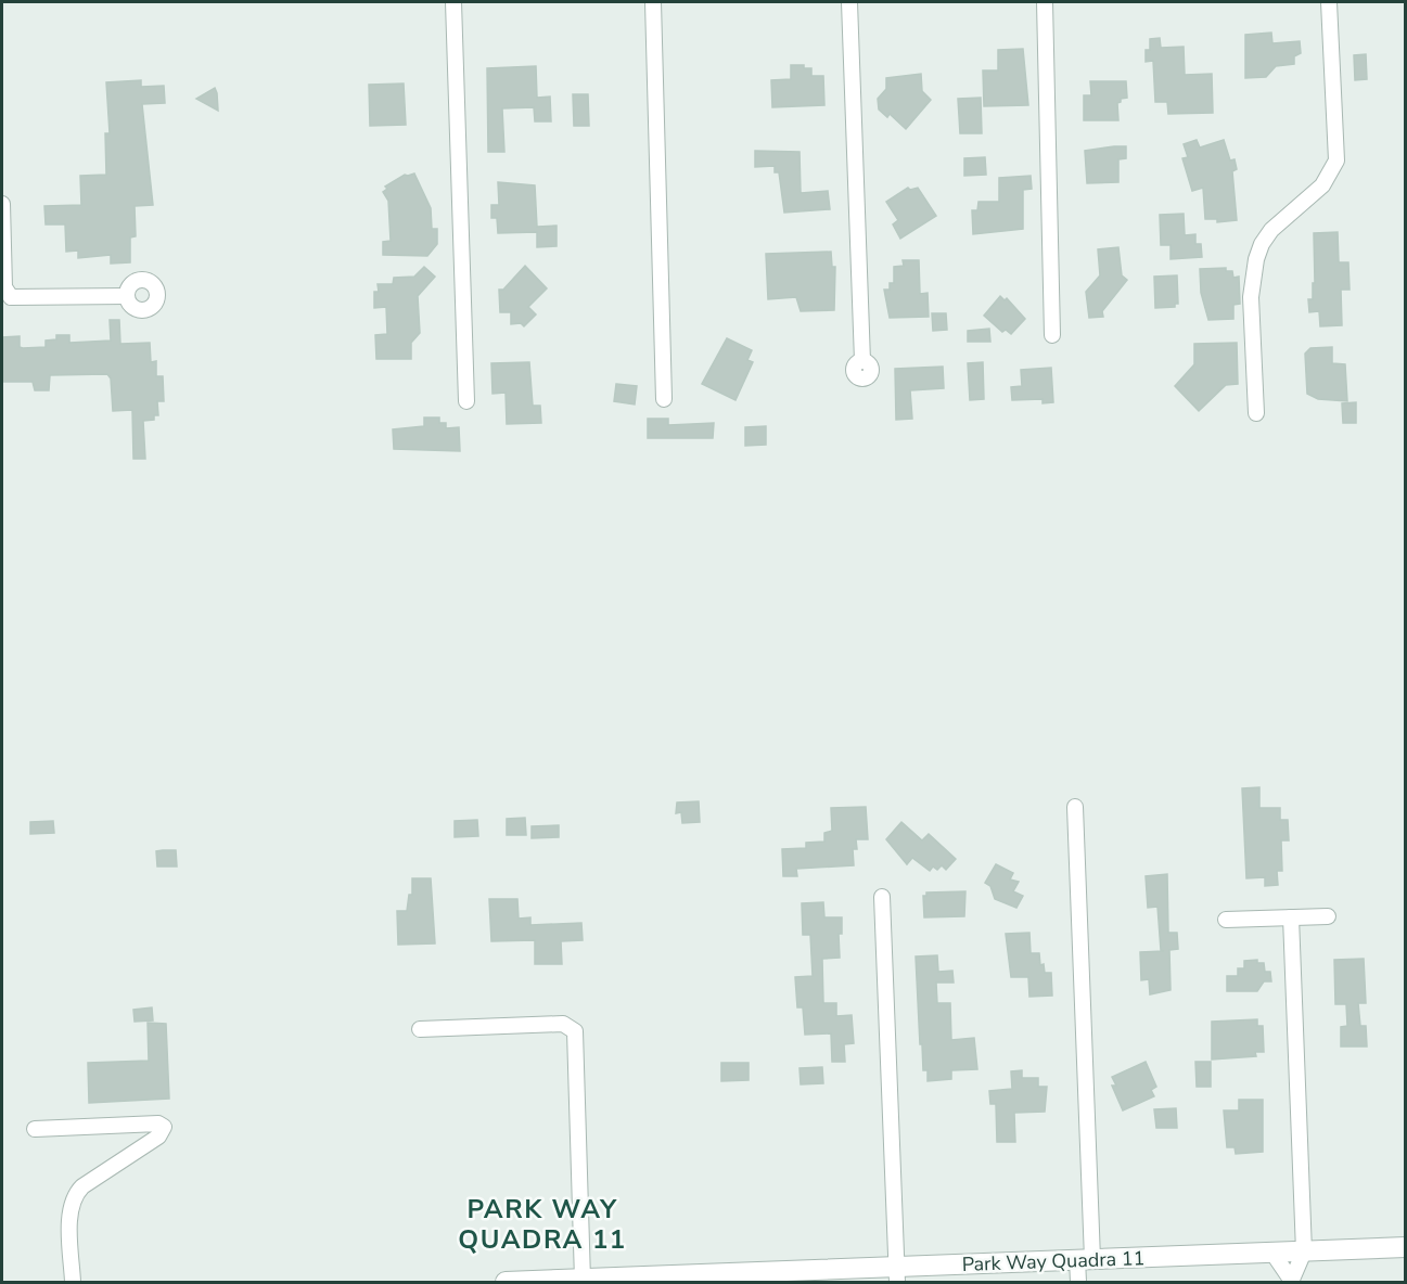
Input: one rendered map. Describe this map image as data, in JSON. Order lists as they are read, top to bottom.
{
  "streets": {
    "street": ["Park Way Quadra 11"]
  },
  "districts": ["PARK WAY QUADRA 11"]
}
